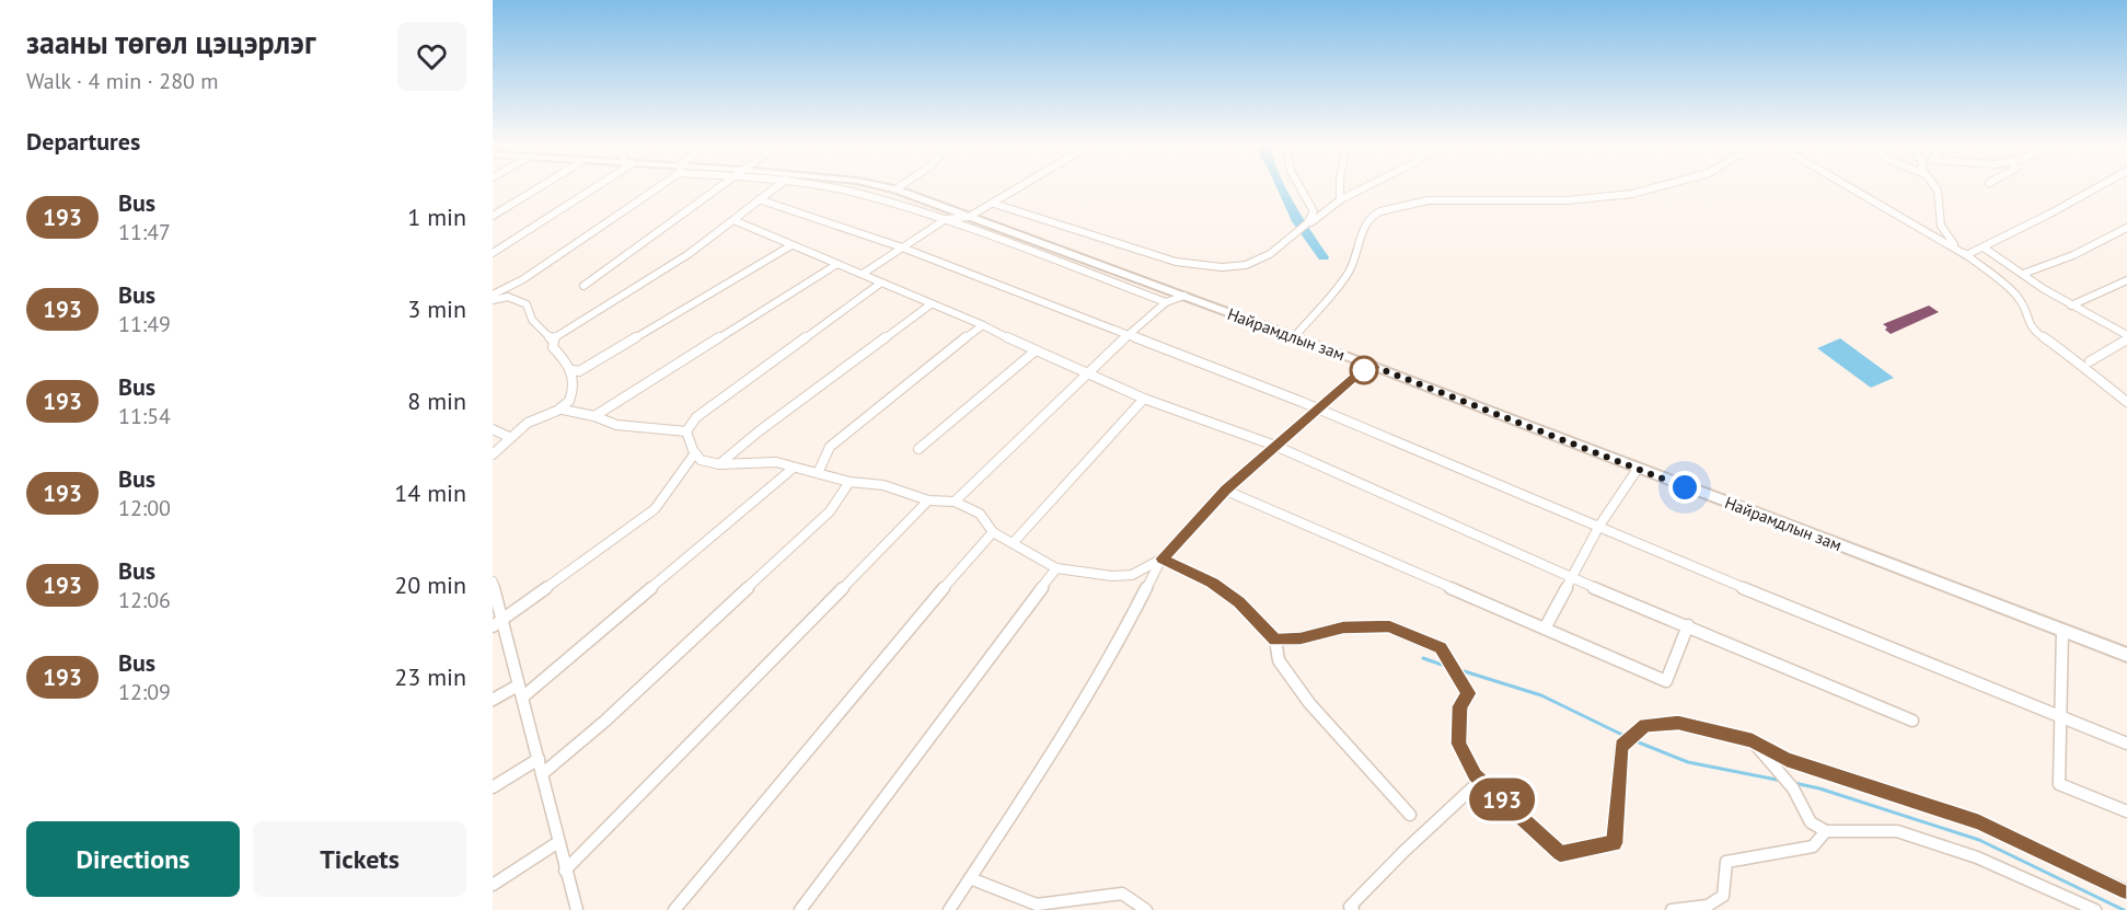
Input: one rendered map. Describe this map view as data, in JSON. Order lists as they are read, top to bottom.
{
  "streets": {
    "main road": ["Найрамдлын зам"]
  },
  "lines": ["bus line 193"],
  "page": {
    "heading": [
      ["зааны төгөл цэцэрлэг", "Walk · 4 min · 280 m"],
      "Departures"
    ],
    "on_map": "193",
    "list": [
      {
        "mark": "193",
        "name": "Bus",
        "note": "11:47",
        "value": "1 min"
      },
      {
        "mark": "193",
        "name": "Bus",
        "note": "11:49",
        "value": "3 min"
      },
      {
        "mark": "193",
        "name": "Bus",
        "note": "11:54",
        "value": "8 min"
      },
      {
        "mark": "193",
        "name": "Bus",
        "note": "12:00",
        "value": "14 min"
      },
      {
        "mark": "193",
        "name": "Bus",
        "note": "12:06",
        "value": "20 min"
      },
      {
        "mark": "193",
        "name": "Bus",
        "note": "12:09",
        "value": "23 min"
      }
    ],
    "buttons": ["Directions", "Tickets"]
  }
}
